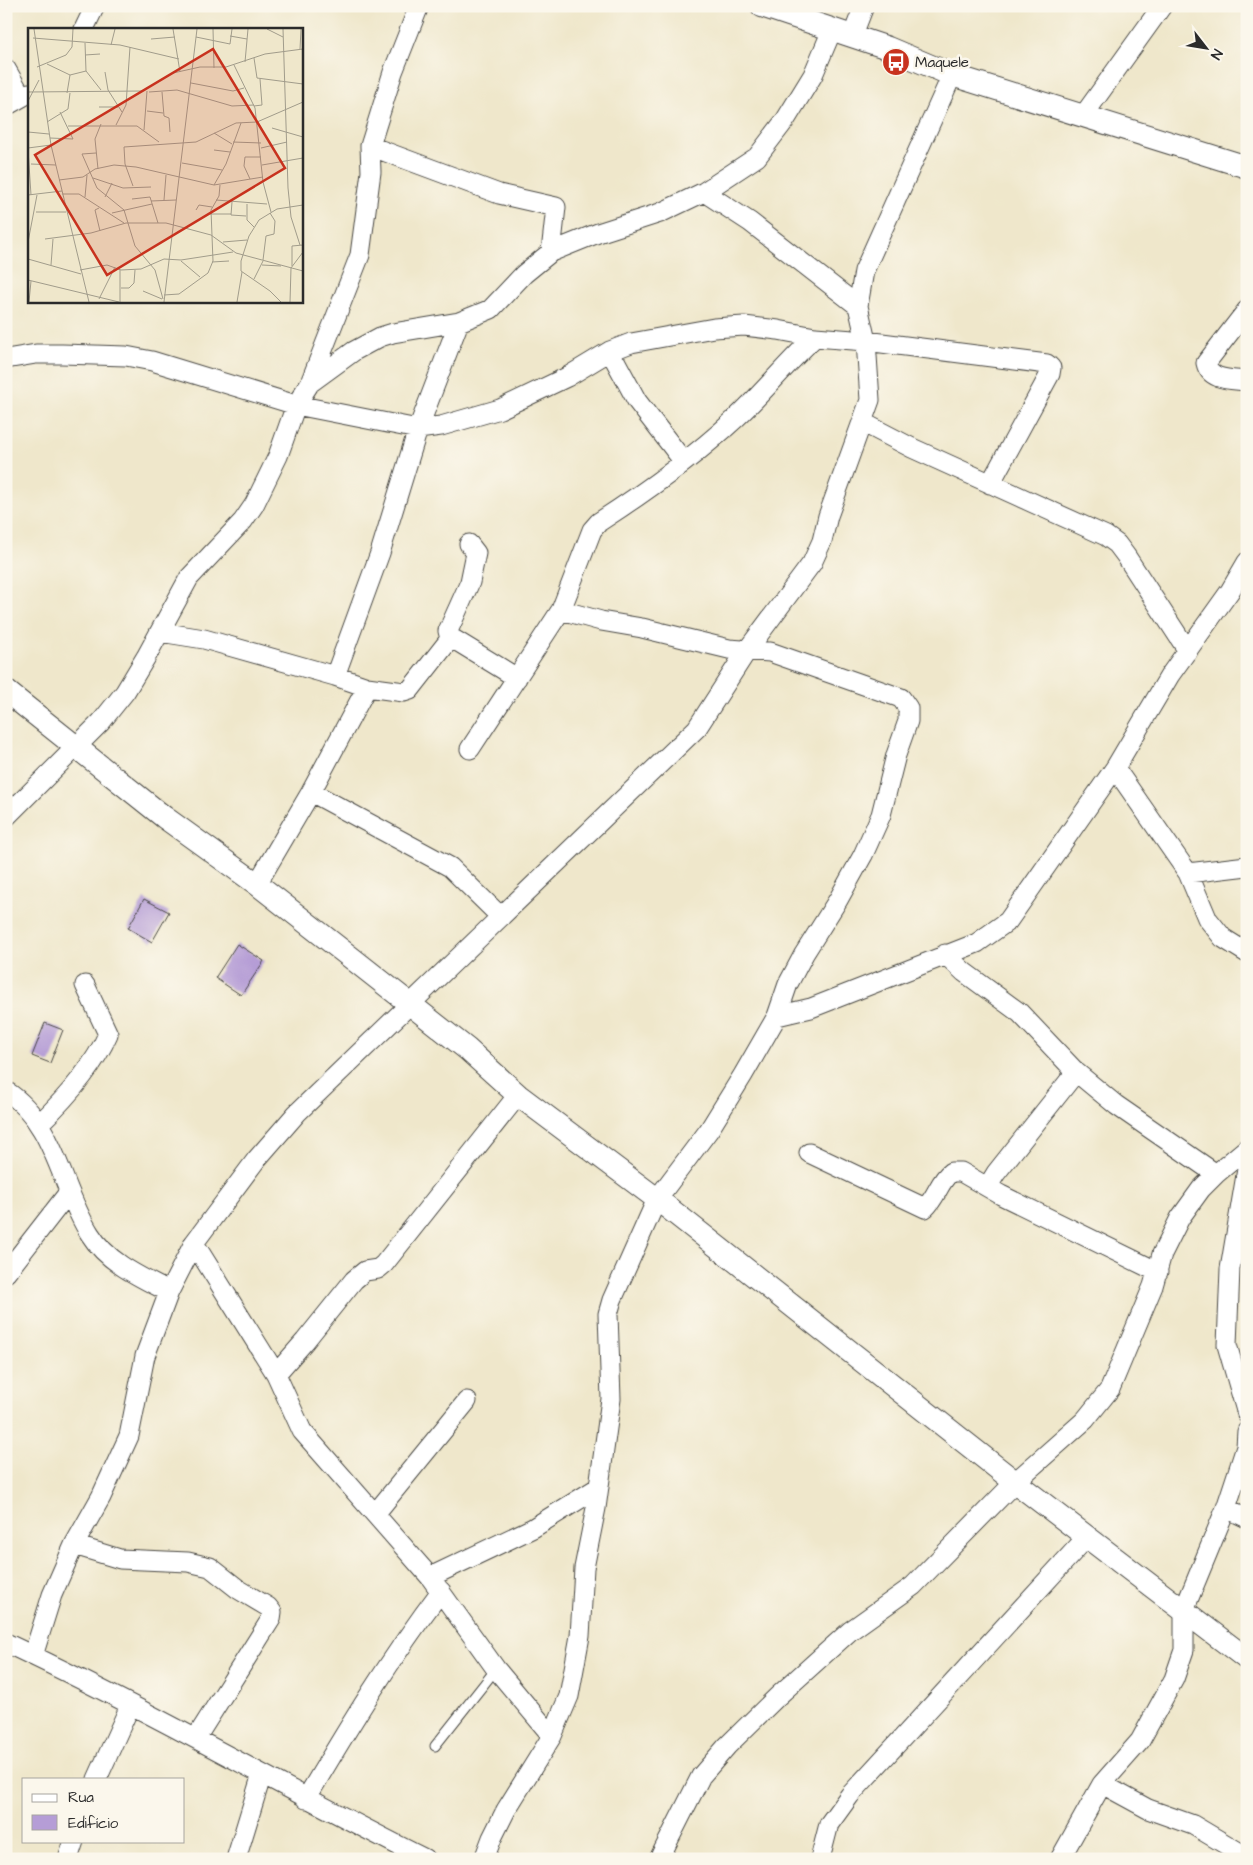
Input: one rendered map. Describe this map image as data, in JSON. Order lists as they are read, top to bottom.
{
  "places": {
    "bus stop": ["Maquele"]
  },
  "legend": ["Rua", "Edifício"],
  "north": "bottom right"
}
